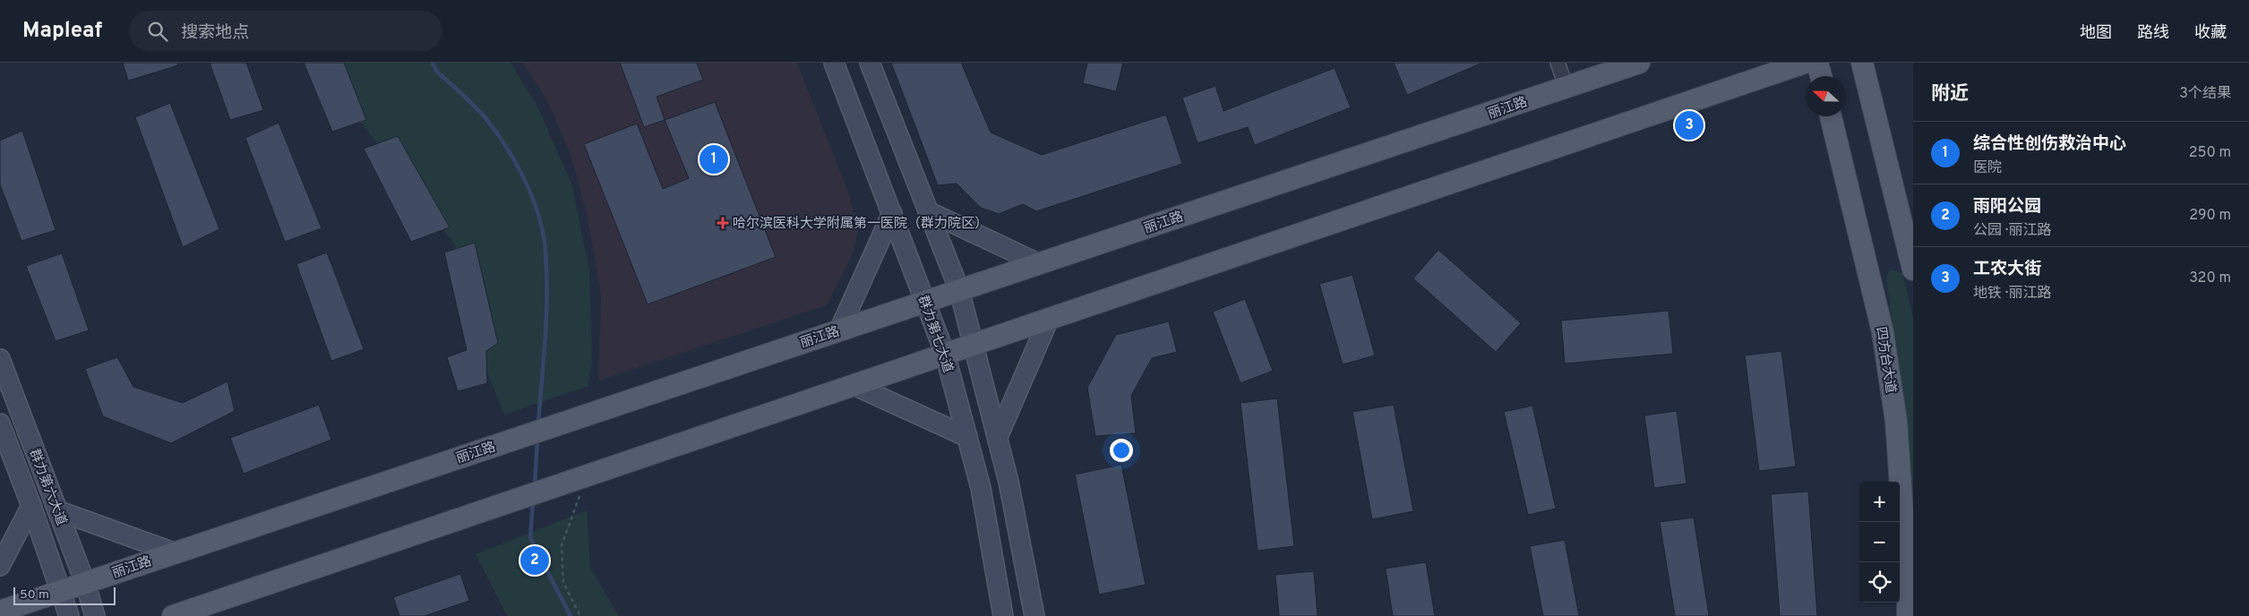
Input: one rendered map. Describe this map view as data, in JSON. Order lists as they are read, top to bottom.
{
  "streets": {
    "main road": [
      "丽江路",
      "群力第七大道",
      "四方台大道",
      "群力第六大道"
    ]
  },
  "crossings": [
    ["丽江路", "群力第七大道"],
    ["丽江路", "群力第六大道"]
  ],
  "places": {
    "health": ["哈尔滨医科大学附属第一医院（群力院区）"]
  },
  "scale_bar": "50 m",
  "north": "left",
  "page": {
    "header": "Mapleaf",
    "search": "搜索地点",
    "nav": ["地图", "路线", "收藏"],
    "heading": ["附近", "3个结果"],
    "pins": ["3", "1", "2"],
    "list": [
      {
        "mark": "1",
        "name": "综合性创伤救治中心",
        "note": "医院",
        "value": "250 m"
      },
      {
        "mark": "2",
        "name": "雨阳公园",
        "note": "公园 · 丽江路",
        "value": "290 m"
      },
      {
        "mark": "3",
        "name": "工农大街",
        "note": "地铁 · 丽江路",
        "value": "320 m"
      }
    ],
    "map_buttons": ["+", "−"],
    "scale": "50 m"
  }
}
